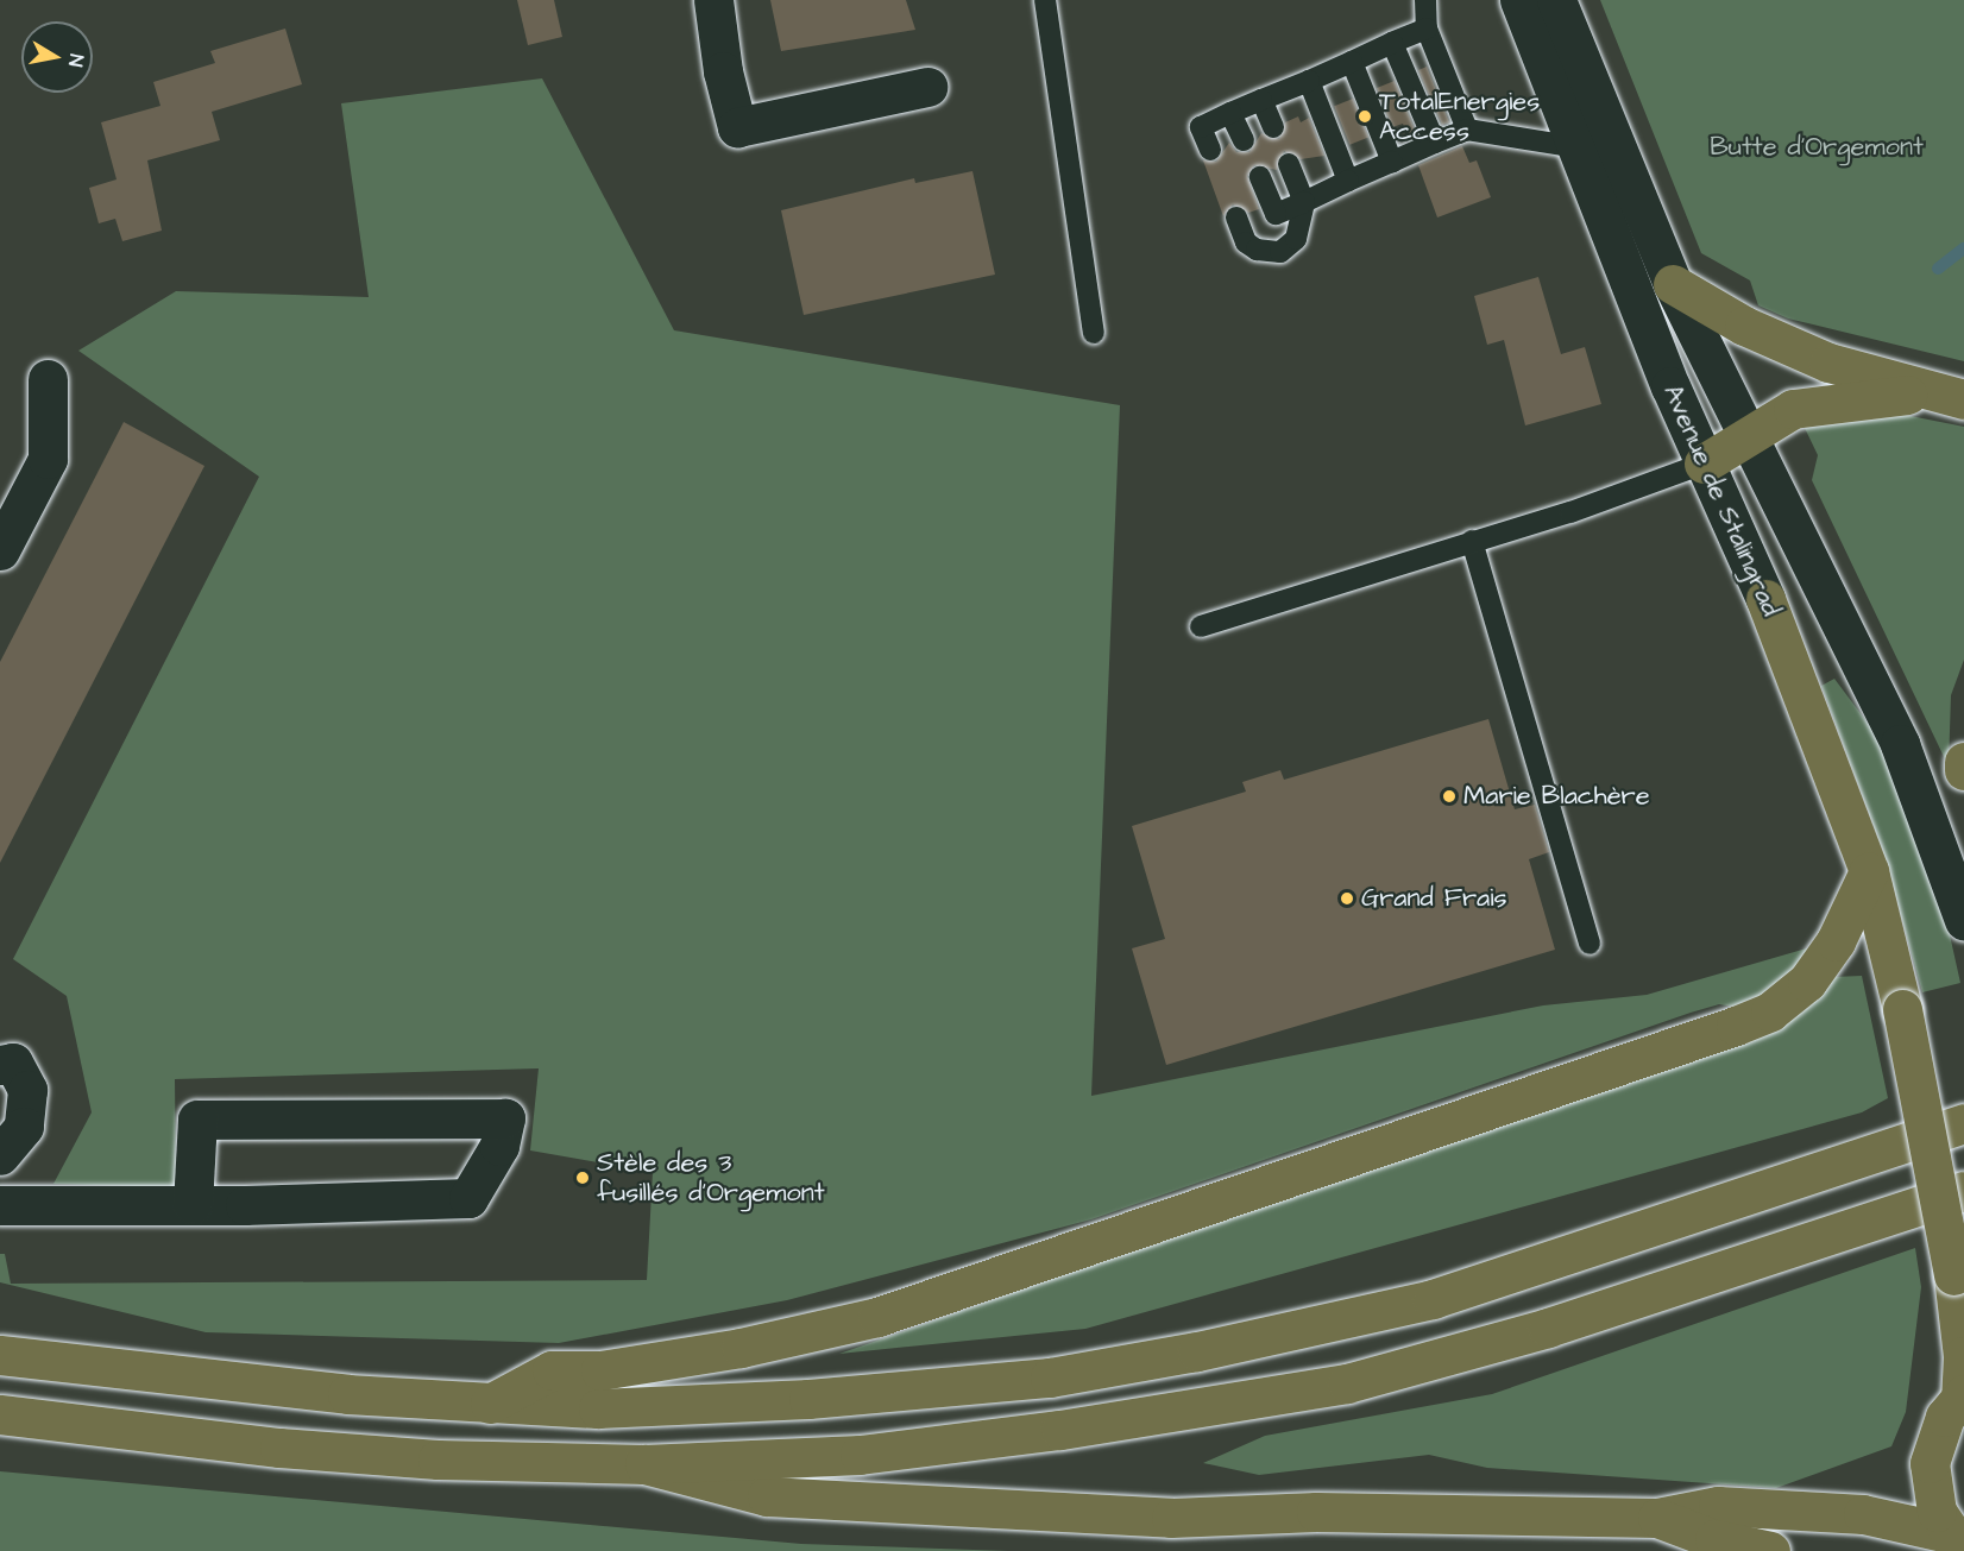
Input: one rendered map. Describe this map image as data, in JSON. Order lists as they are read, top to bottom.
{
  "streets": {
    "main road": ["Avenue de Stalingrad"]
  },
  "parks": ["Butte d'Orgemont"],
  "places": [
    "TotalEnergies Access",
    "Marie Blachère",
    "Grand Frais",
    "Stèle des 3 fusillés d'Orgemont"
  ],
  "north": "right"
}
